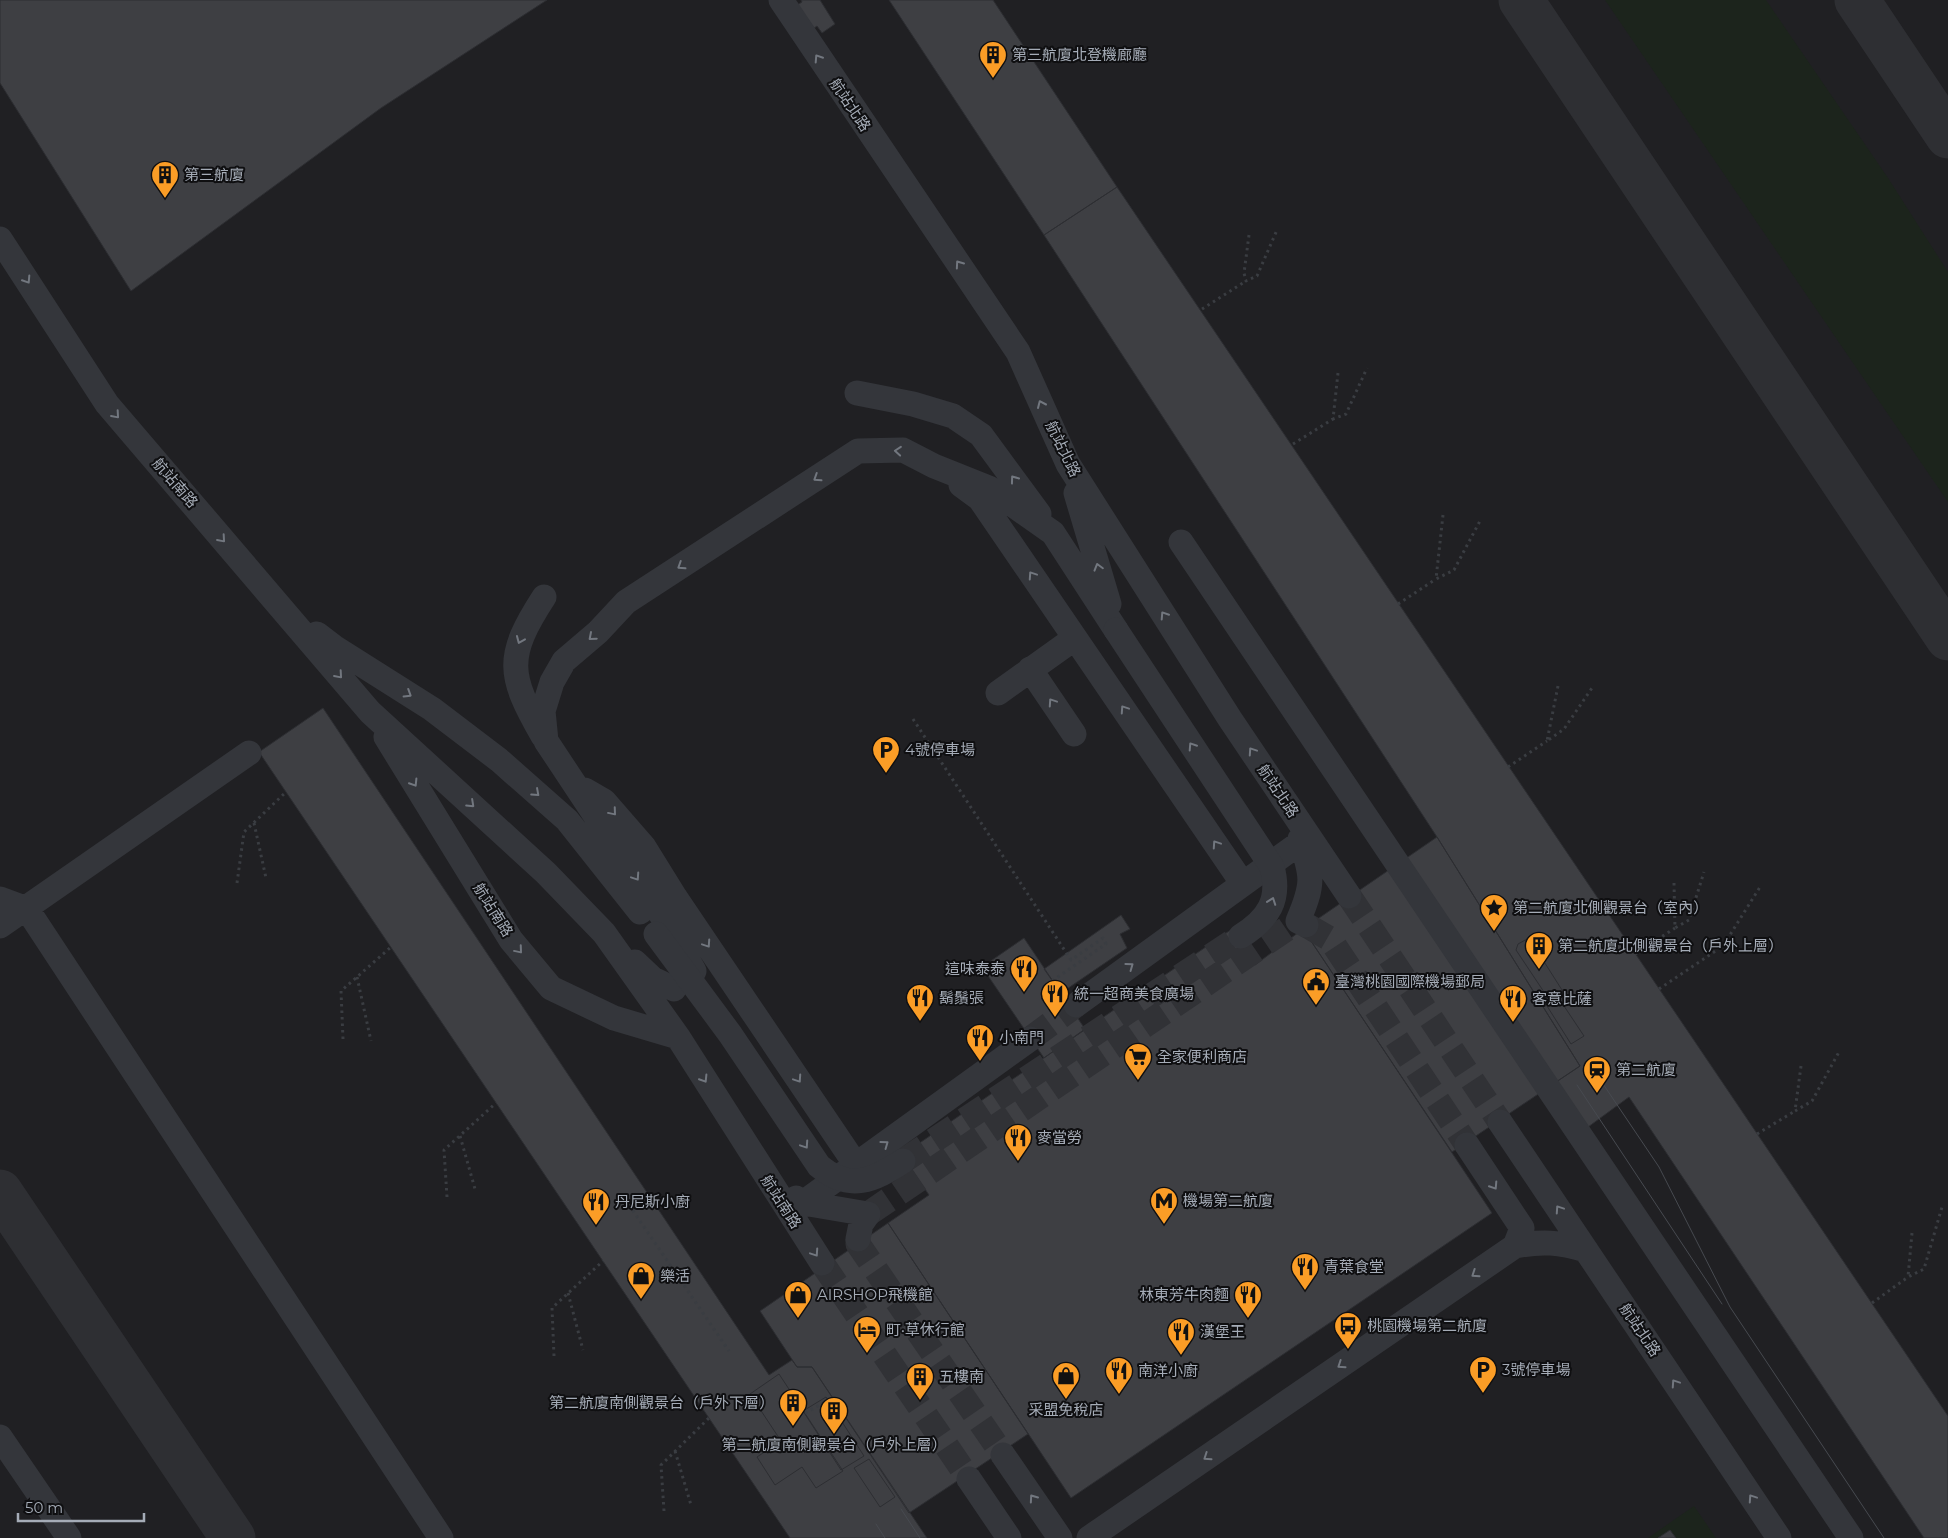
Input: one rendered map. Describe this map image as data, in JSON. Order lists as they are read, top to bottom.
{
  "streets": {
    "street": ["航站北路", "航站南路"]
  },
  "places": {
    "building": [
      "第三航廈北登機廊廳",
      "第三航廈",
      "第二航廈北側觀景台（戶外上層）",
      "五樓南",
      "第二航廈南側觀景台（戶外下層）",
      "第二航廈南側觀景台（戶外上層）"
    ],
    "parking": ["4號停車場", "3號停車場"],
    "place": ["第二航廈北側觀景台（室內）"],
    "restaurant": [
      "這味泰泰",
      "統一超商美食廣場",
      "鬍鬚張",
      "客意比薩",
      "小南門",
      "麥當勞",
      "丹尼斯小廚",
      "青葉食堂",
      "林東芳牛肉麵",
      "漢堡王",
      "南洋小廚"
    ],
    "public building": ["臺灣桃園國際機場郵局"],
    "supermarket": ["全家便利商店"],
    "station": ["第二航廈"],
    "metro station": ["機場第二航廈"],
    "shop": ["樂活", "AIRSHOP飛機館", "采盟免稅店"],
    "bus stop": ["桃園機場第二航廈"],
    "hotel": ["町·草休行館"]
  },
  "scale_bar": "50 m"
}
